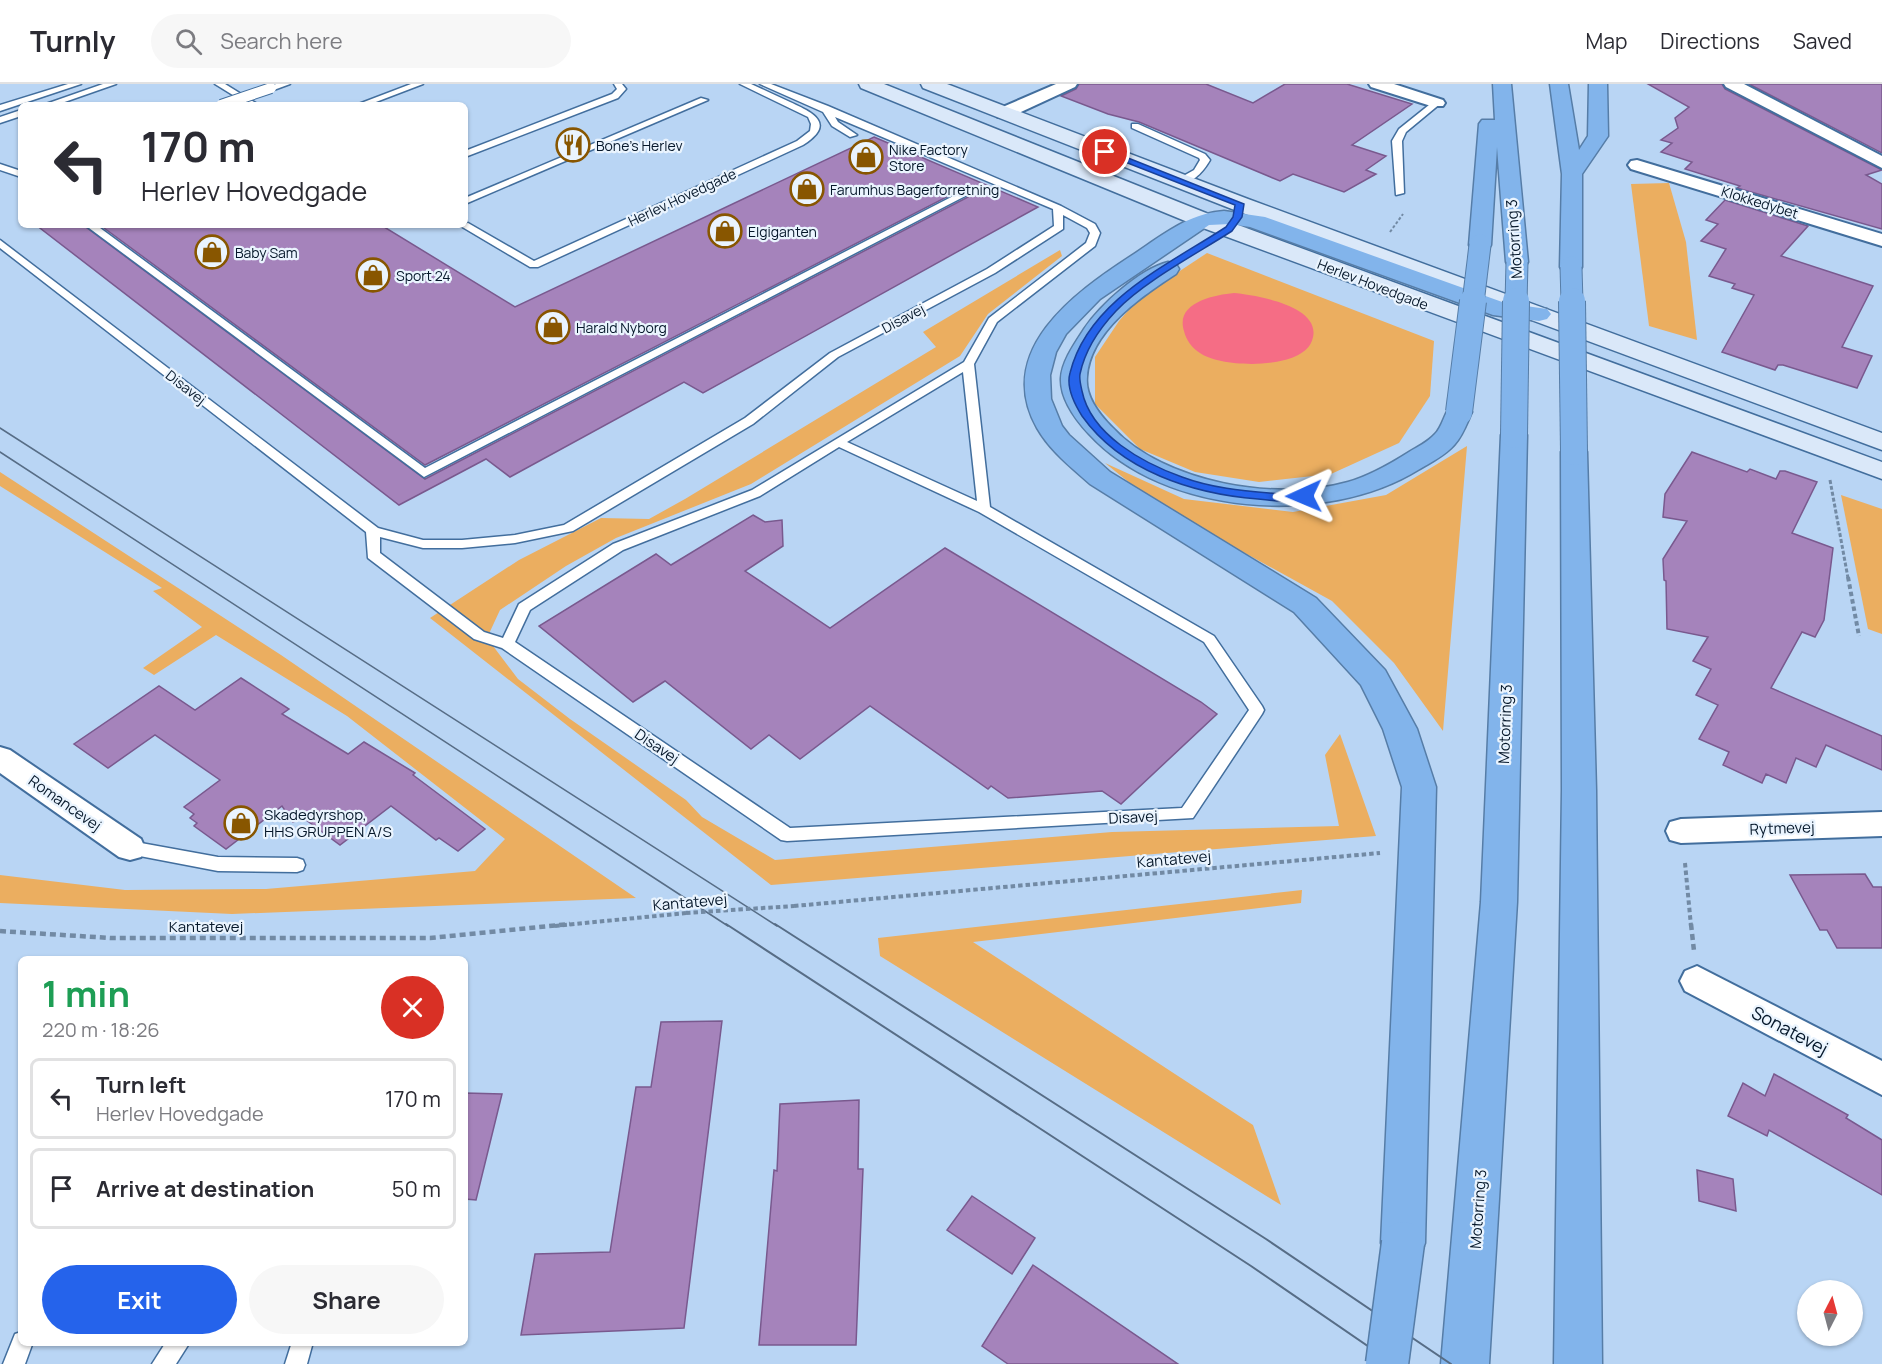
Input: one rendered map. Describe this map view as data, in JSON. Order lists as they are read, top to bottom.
{
  "streets": {
    "highway": ["Motorring 3"],
    "main road": ["Herlev Hovedgade"],
    "street": [
      "Klokkedybet",
      "Romancevej",
      "Rytmevej",
      "Sonatevej"
    ],
    "lane": ["Disavej"],
    "path": ["Kantatevej"]
  },
  "places": {
    "restaurant": ["Bone's Herlev"],
    "shop": [
      "Nike Factory Store",
      "Farumhus Bagerforretning",
      "Elgiganten",
      "Baby Sam",
      "Sport 24",
      "Harald Nyborg",
      "Skadedyrshop, HHS GRUPPEN A/S"
    ]
  },
  "north": "top",
  "page": {
    "header": "Turnly",
    "search": "Search here",
    "nav": ["Map", "Directions", "Saved"],
    "turn": ["170 m", "Herlev Hovedgade"],
    "heading": ["1 min", "220 m · 18:26"],
    "list": [
      {
        "name": "Turn left",
        "note": "Herlev Hovedgade",
        "value": "170 m"
      },
      {
        "name": "Arrive at destination",
        "value": "50 m"
      }
    ],
    "buttons": ["Exit", "Share"]
  }
}
